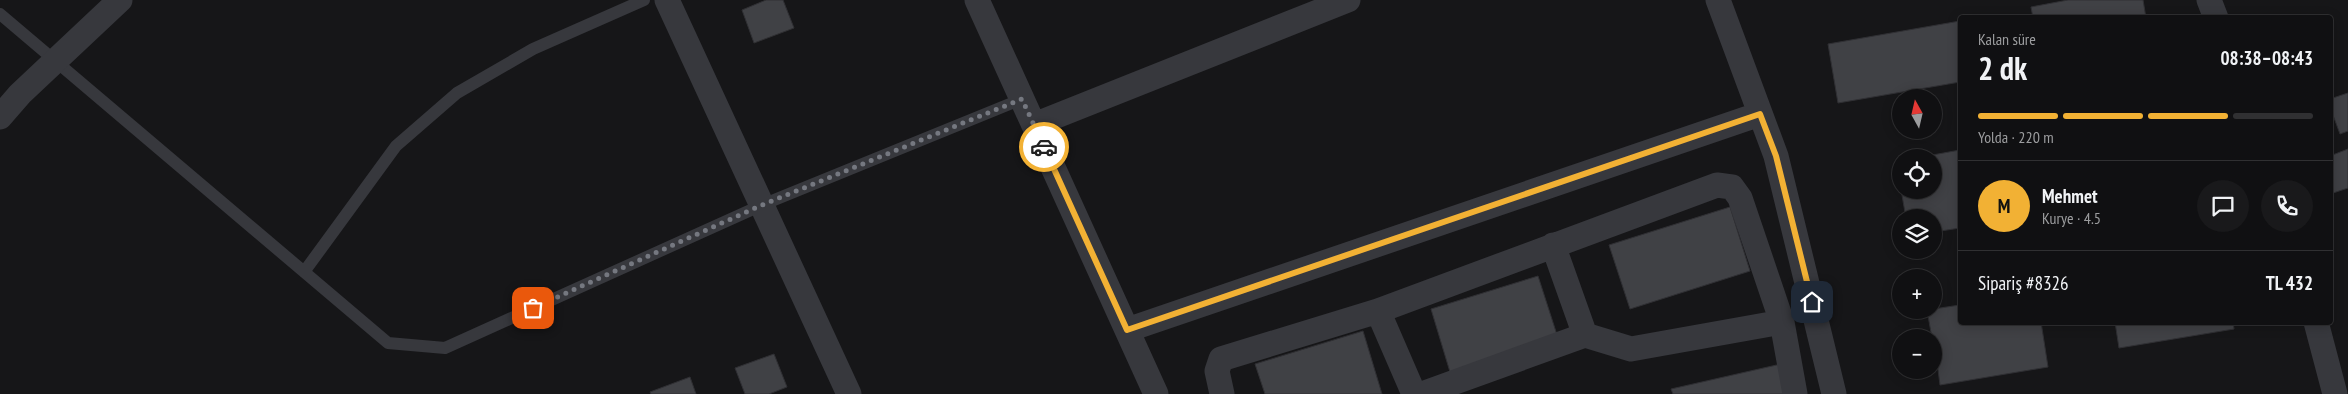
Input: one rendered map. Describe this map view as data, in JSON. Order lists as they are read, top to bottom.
{
  "north": "top",
  "page": {
    "heading": ["2 dk", "Kalan süre", "08:38–08:43"],
    "panel": [
      "Mehmet",
      "Kurye · 4.5",
      "Sipariş #8326",
      "TL 432"
    ],
    "map_buttons": ["+", "−"],
    "bar": "Yolda · 220 m",
    "round": "M"
  }
}
